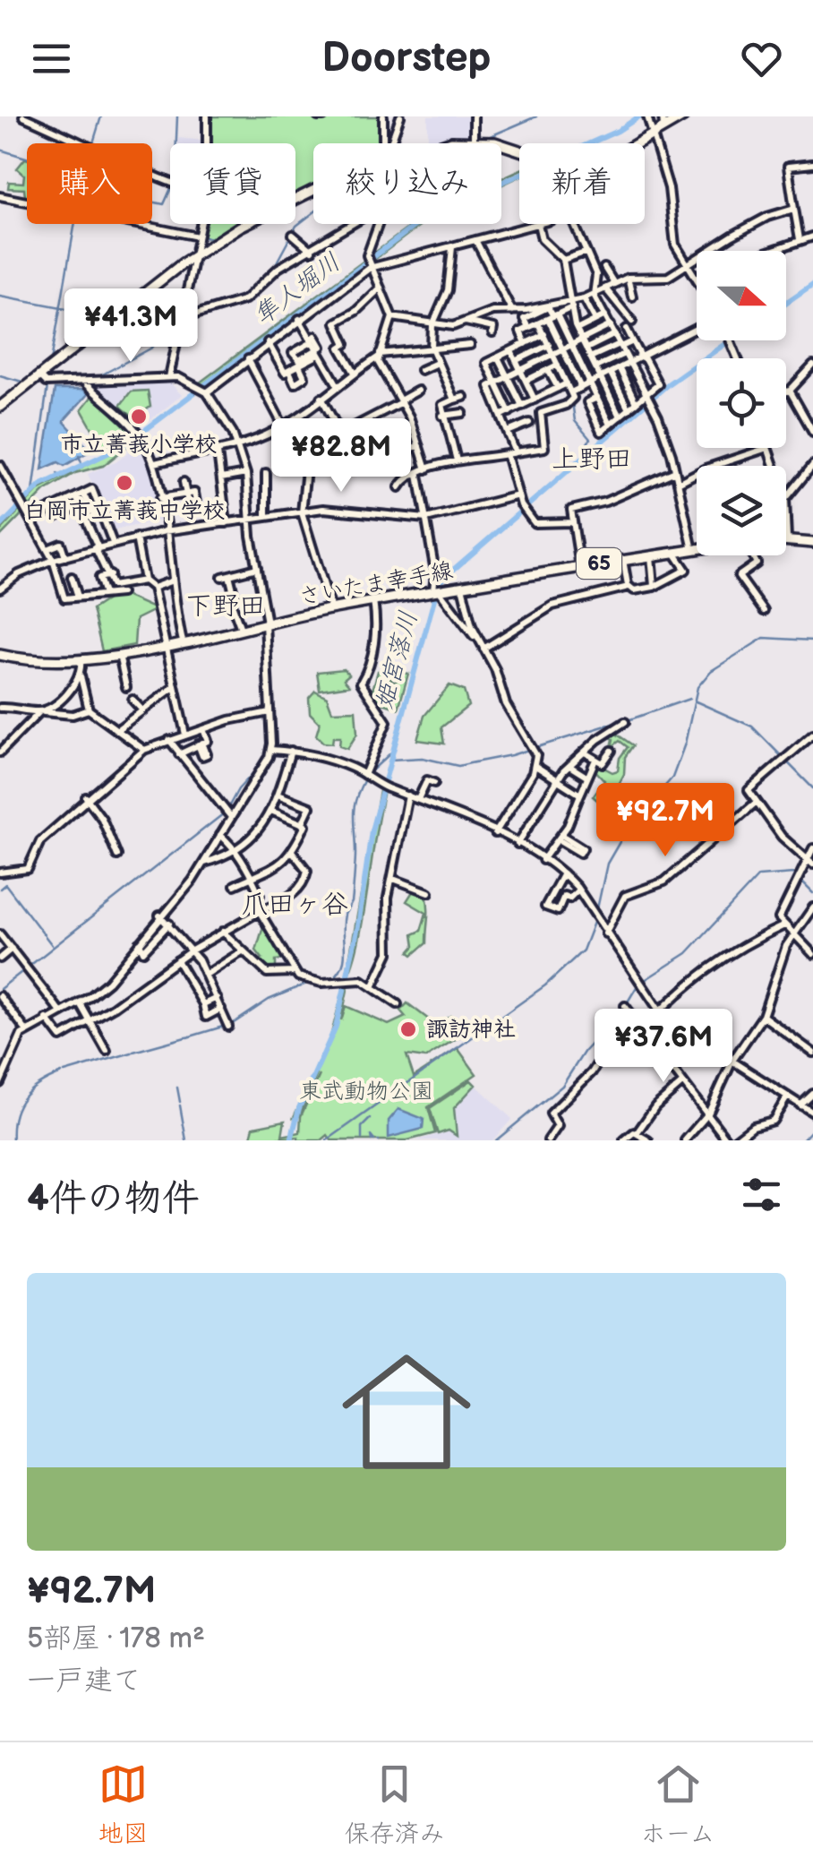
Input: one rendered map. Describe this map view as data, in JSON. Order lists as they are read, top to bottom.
{
  "streets": {
    "main road": ["65", "さいたま幸手線"]
  },
  "districts": ["上野田", "下野田", "爪田ヶ谷"],
  "water": ["隼人堀川", "姫宮落川"],
  "parks": ["東武動物公園"],
  "places": ["市立菁莪小学校", "白岡市立菁莪中学校", "諏訪神社"],
  "north": "right",
  "page": {
    "header": "Doorstep",
    "chip": [
      "購入",
      "賃貸",
      "絞り込み",
      "新着"
    ],
    "price": [
      "¥41.3M",
      "¥82.8M",
      "¥92.7M",
      "¥37.6M"
    ],
    "heading": "4件の物件",
    "list": [
      {
        "name": "¥92.7M",
        "note": "5部屋 · 178 m² · 一戸建て"
      }
    ],
    "tabs": ["地図", "保存済み", "ホーム"]
  }
}
